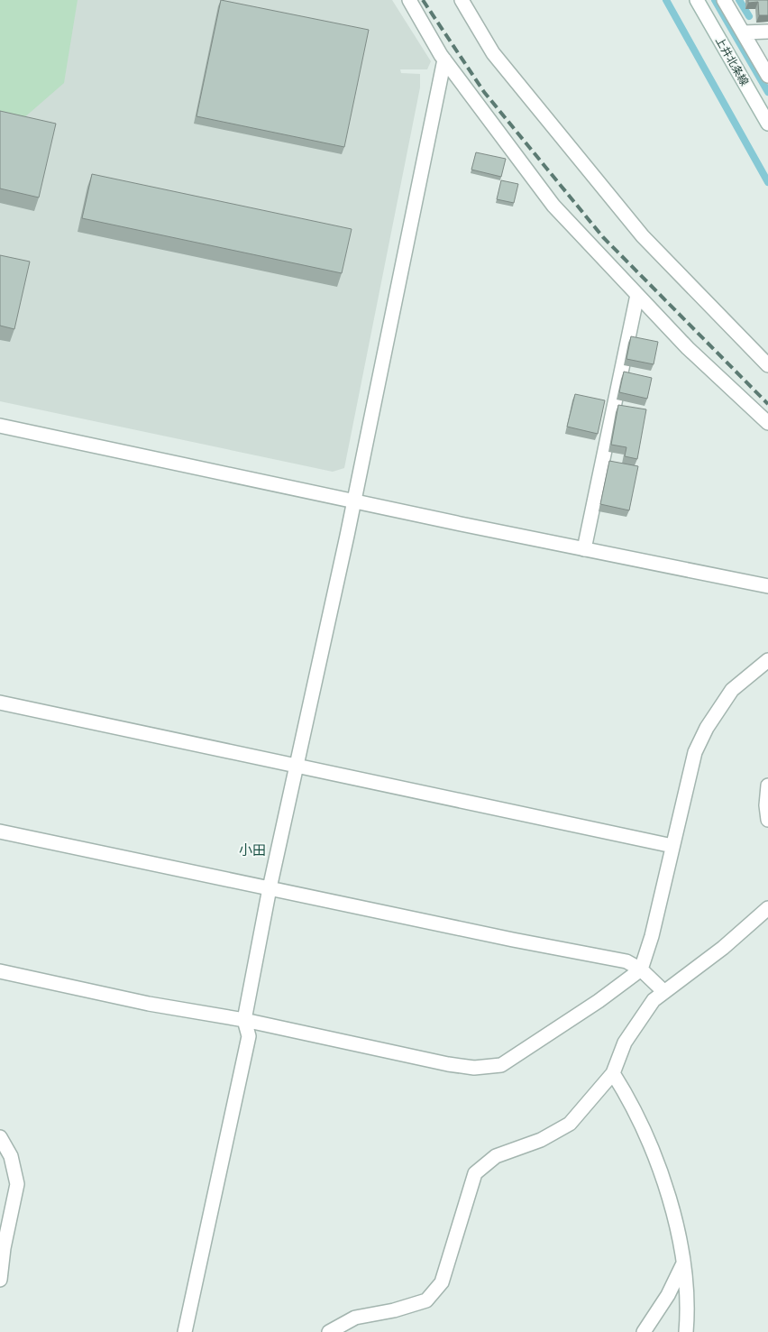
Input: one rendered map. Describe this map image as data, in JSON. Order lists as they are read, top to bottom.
{
  "streets": {
    "street": ["上井北条線"]
  },
  "districts": ["小田"]
}
